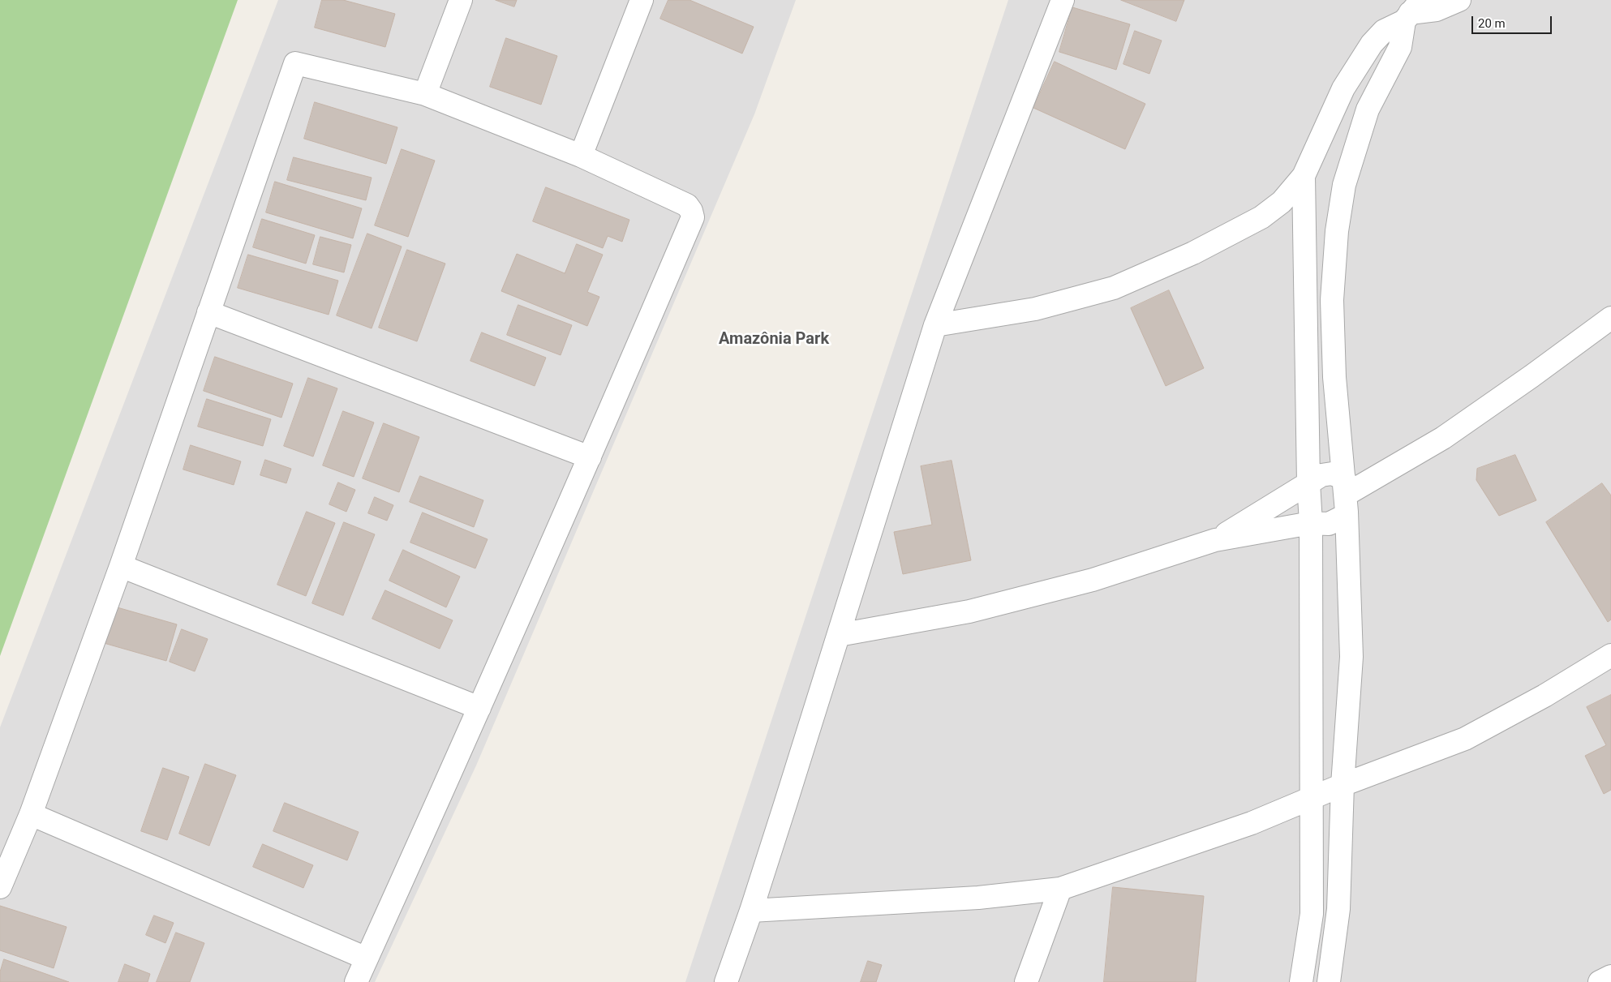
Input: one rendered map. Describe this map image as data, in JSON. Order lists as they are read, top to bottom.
{
  "districts": ["Amazônia Park"],
  "scale_bar": "20 m"
}
